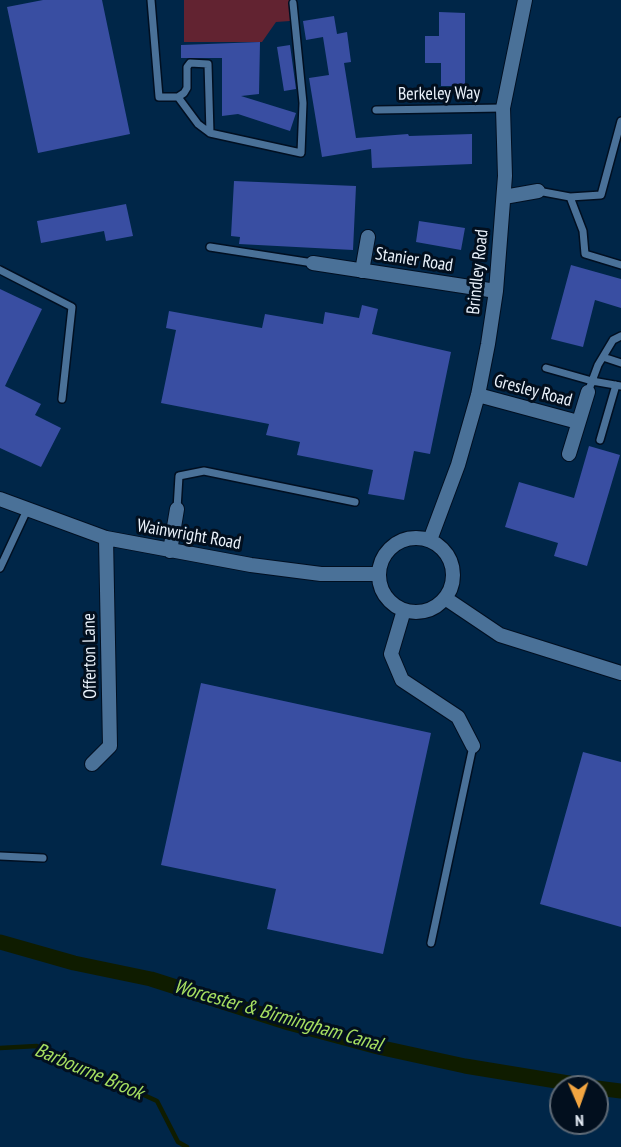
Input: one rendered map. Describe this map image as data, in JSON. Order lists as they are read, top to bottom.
{
  "streets": {
    "street": [
      "Stanier Road",
      "Brindley Road",
      "Gresley Road",
      "Wainwright Road",
      "Offerton Lane"
    ],
    "lane": ["Berkeley Way"]
  },
  "crossings": [
    ["Berkeley Way", "Brindley Road"],
    ["Stanier Road", "Brindley Road"],
    ["Brindley Road", "Gresley Road"],
    ["Brindley Road", "Wainwright Road"],
    ["Wainwright Road", "Offerton Lane"]
  ],
  "water": ["Worcester & Birmingham Canal", "Barbourne Brook"],
  "north": "bottom"
}
